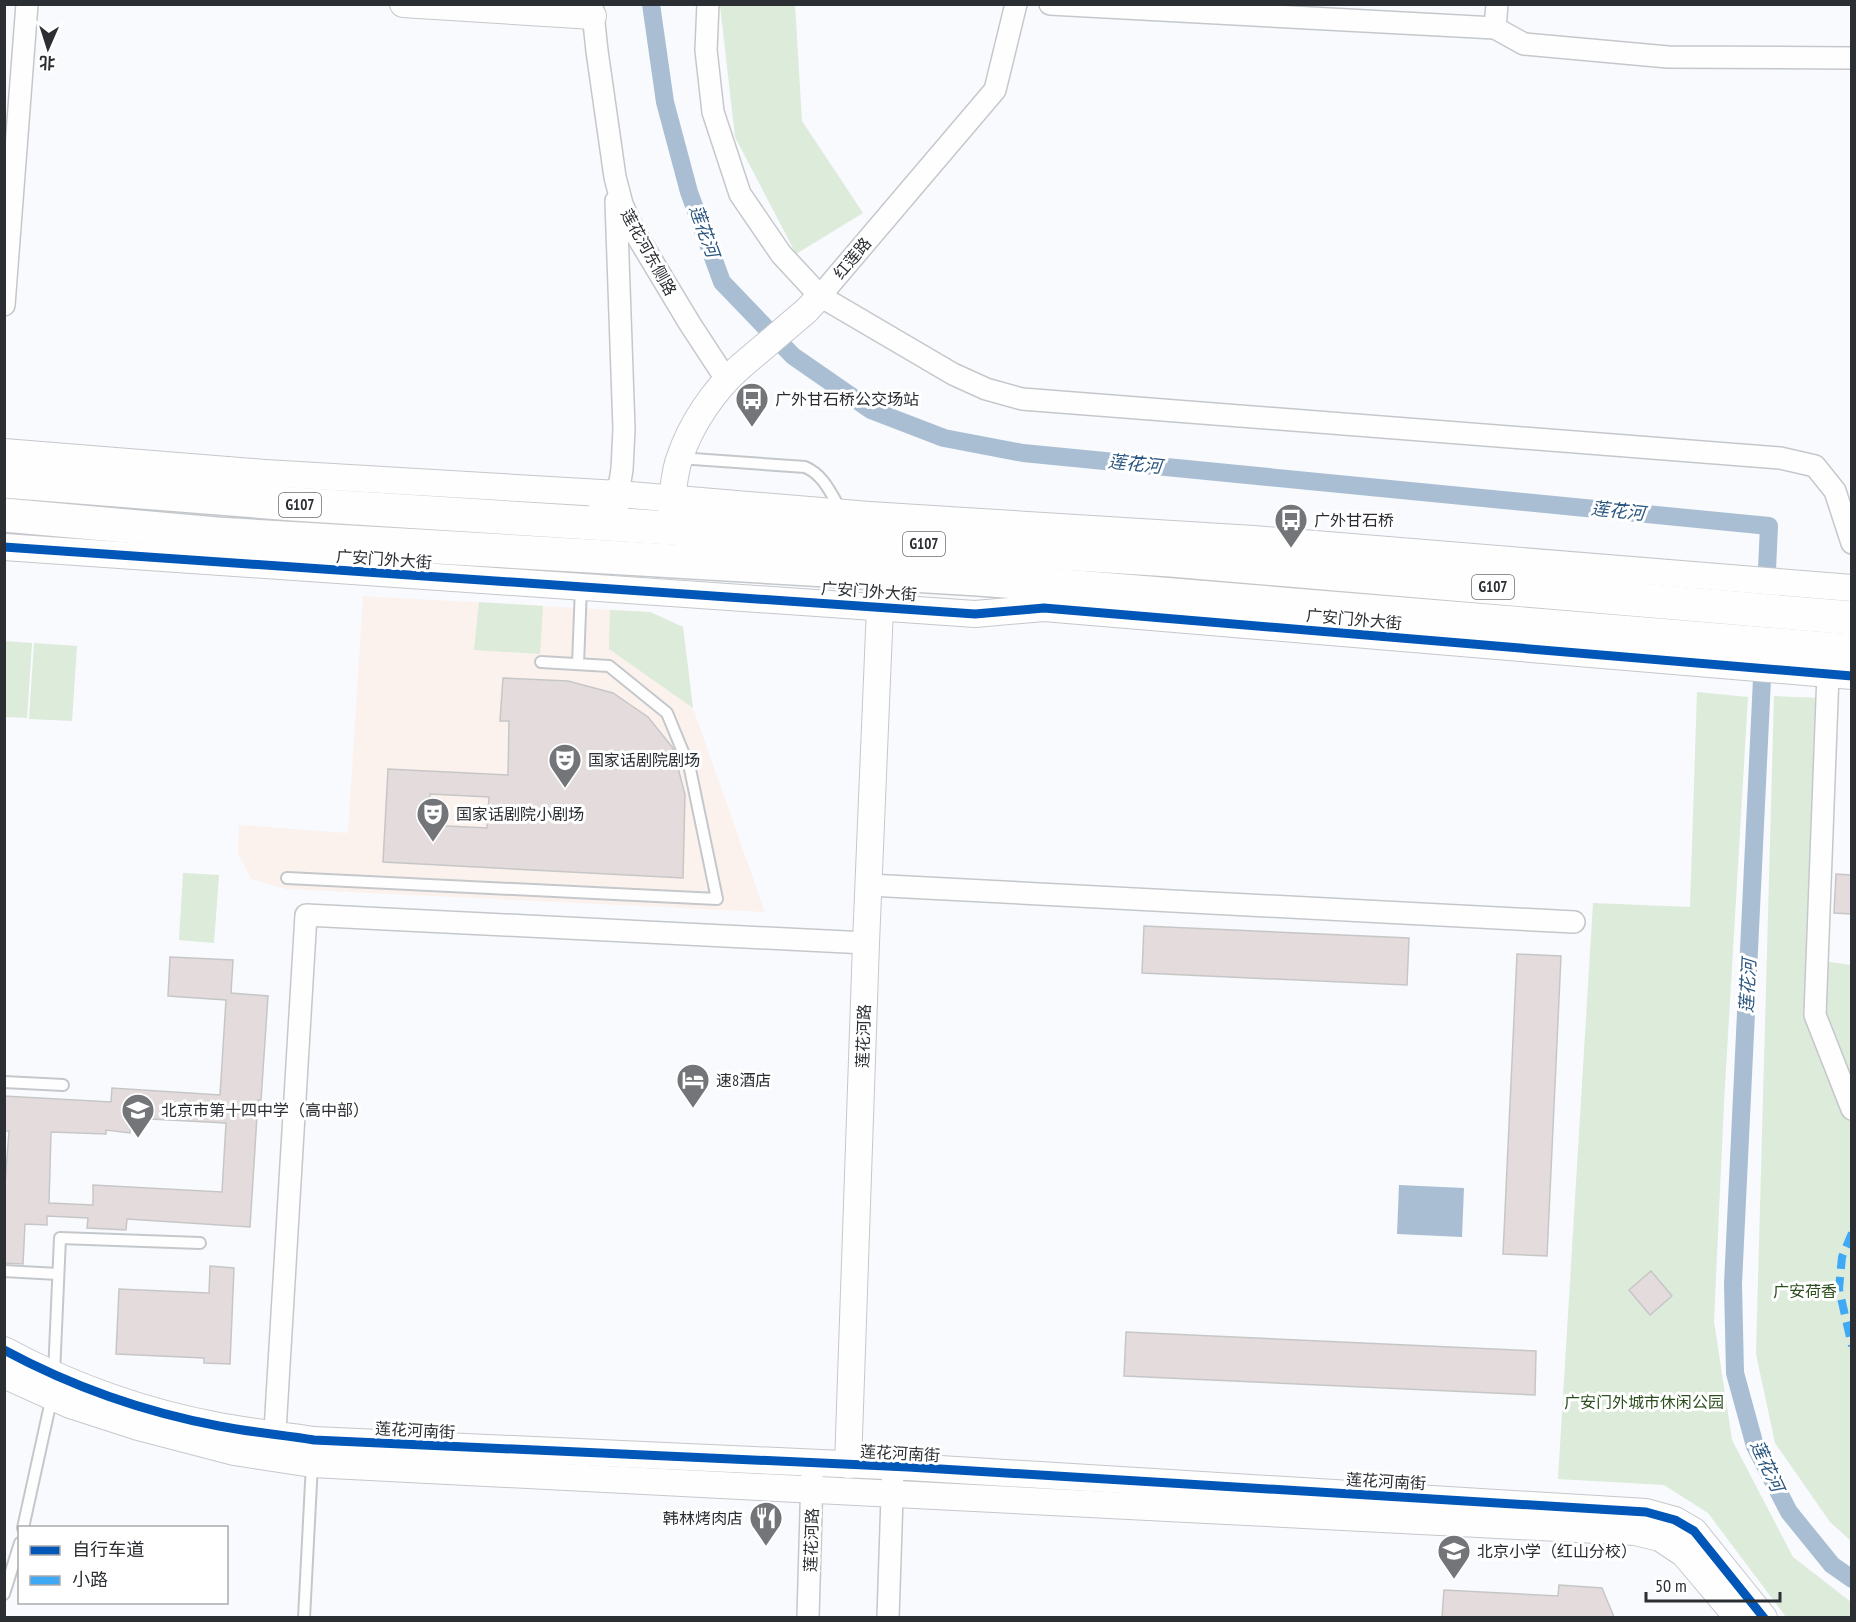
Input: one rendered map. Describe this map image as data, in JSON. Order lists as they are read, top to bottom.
{
  "streets": {
    "highway": ["G107", "广安门外大街"],
    "street": [
      "莲花河东侧路",
      "红莲路",
      "莲花河路",
      "莲花河南街"
    ]
  },
  "crossings": [
    ["莲花河东侧路", "红莲路"],
    ["广安门外大街", "莲花河路"],
    ["莲花河路", "莲花河南街"]
  ],
  "water": ["莲花河"],
  "parks": ["广安荷香", "广安门外城市休闲公园"],
  "places": {
    "bus stop": ["广外甘石桥公交场站", "广外甘石桥"],
    "theatre": ["国家话剧院剧场", "国家话剧院小剧场"],
    "hotel": ["速8酒店"],
    "school or university": ["北京市第十四中学（高中部）", "北京小学（红山分校）"],
    "restaurant": ["韩林烤肉店"]
  },
  "legend": ["自行车道", "小路"],
  "scale_bar": "50 m",
  "north": "bottom"
}
